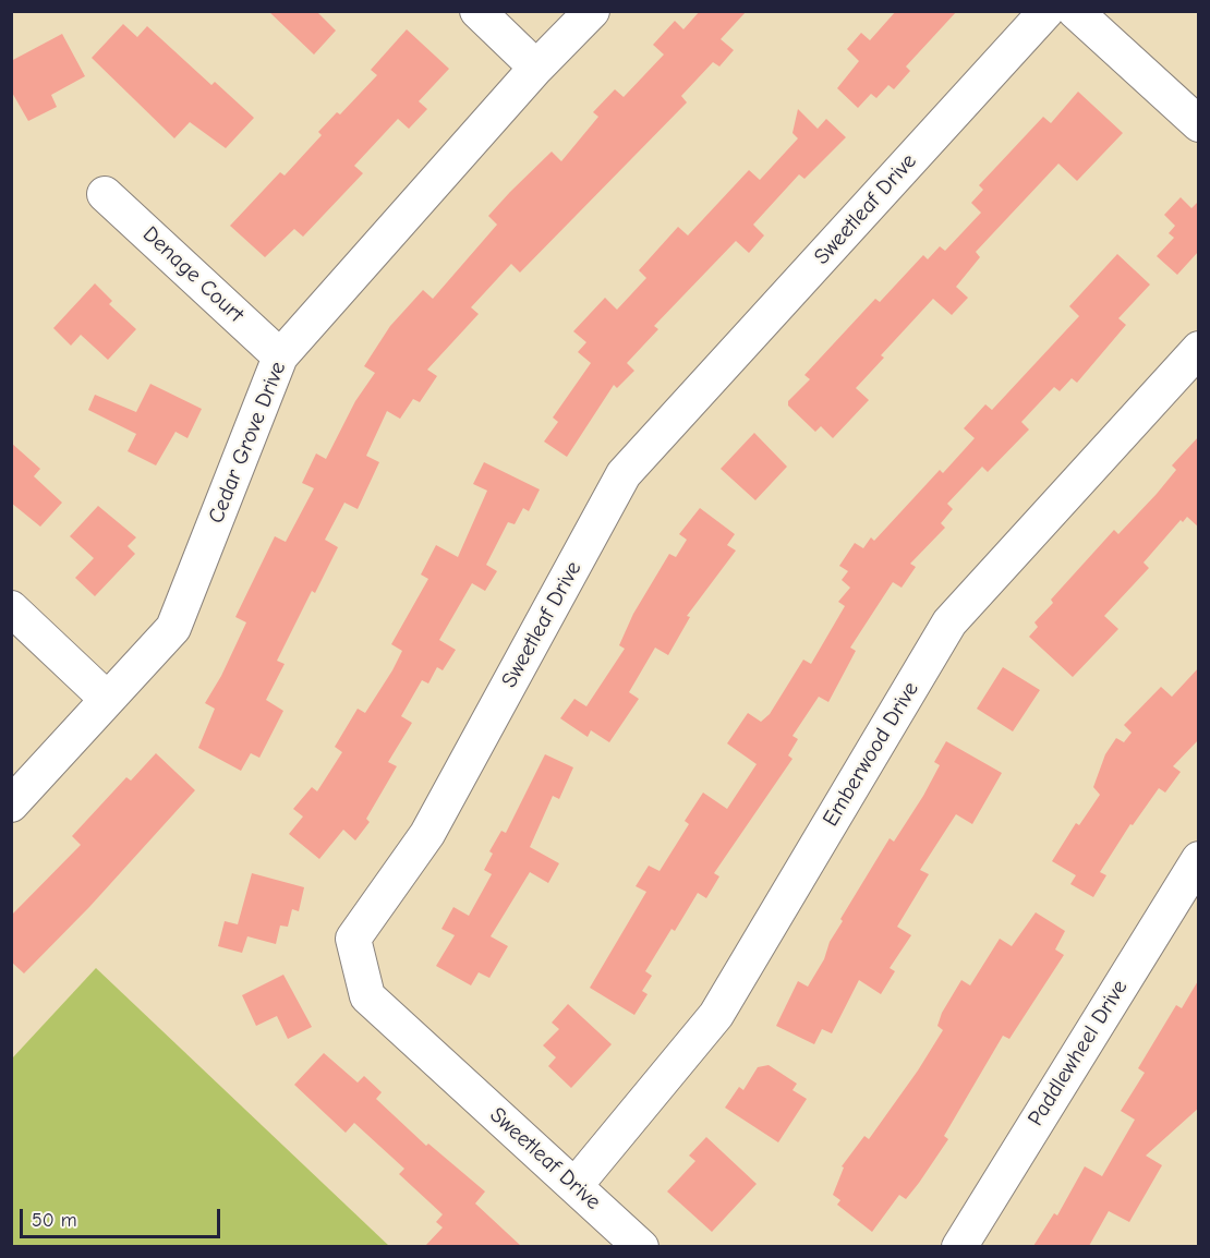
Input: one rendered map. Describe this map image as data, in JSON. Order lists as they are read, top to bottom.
{
  "streets": {
    "street": [
      "Sweetleaf Drive",
      "Denage Court",
      "Cedar Grove Drive",
      "Emberwood Drive",
      "Paddlewheel Drive"
    ]
  },
  "crossings": [
    ["Sweetleaf Drive", "Emberwood Drive"],
    ["Denage Court", "Cedar Grove Drive"]
  ],
  "scale_bar": "50 m"
}
